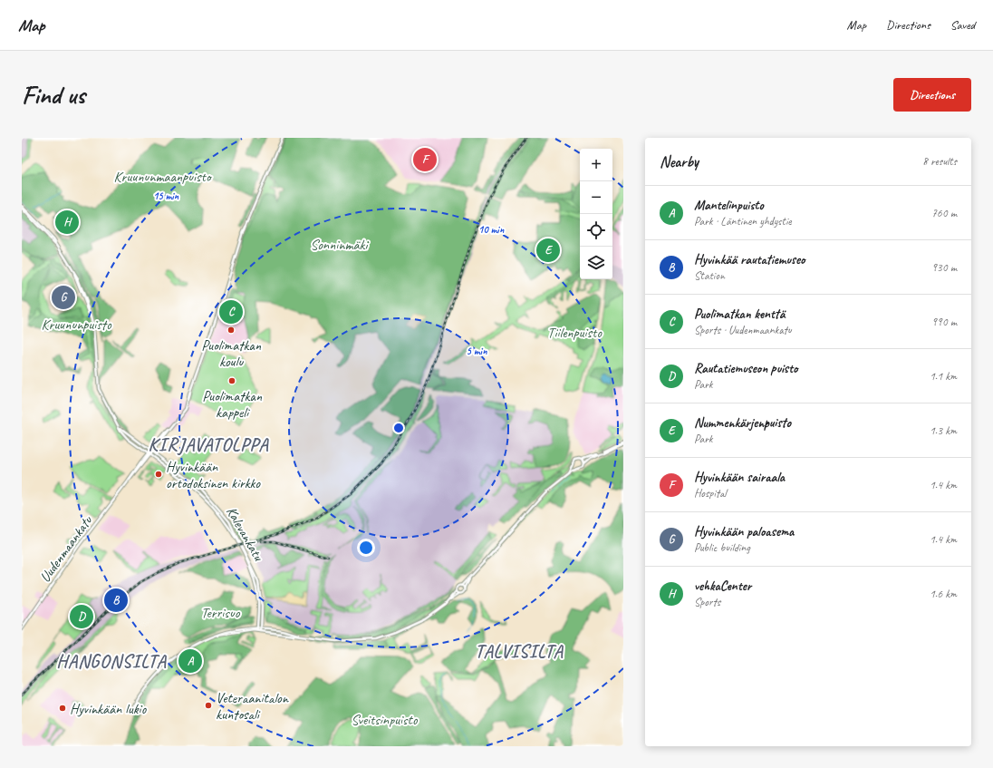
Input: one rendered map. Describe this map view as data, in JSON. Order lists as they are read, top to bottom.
{
  "streets": {
    "main road": ["Kalevankatu", "Uudenmaankatu"]
  },
  "crossings": [
    ["Kalevankatu", "Uudenmaankatu"]
  ],
  "districts": ["KIRJAVATOLPPA", "TALVISILTA", "HANGONSILTA"],
  "parks": [
    "Kruununmaanpuisto",
    "Sonninmäki",
    "Kruununpuisto",
    "Tiilenpuisto",
    "Terrisuo",
    "Sveitsinpuisto"
  ],
  "places": [
    "Puolimatkan koulu",
    "Puolimatkan kappeli",
    "Hyvinkään ortodoksinen kirkko",
    "Veteraanitalon kuntosali",
    "Hyvinkään lukio"
  ],
  "page": {
    "header": "Map",
    "nav": ["Map", "Directions", "Saved"],
    "buttons": "Directions",
    "title": "Find us",
    "heading": ["Nearby", "8 results"],
    "pins": [
      "F",
      "H",
      "E",
      "G",
      "C",
      "B",
      "D",
      "A"
    ],
    "map_buttons": ["+", "−"],
    "list": [
      {
        "mark": "A",
        "name": "Mantelinpuisto",
        "note": "Park · Läntinen yhdystie",
        "value": "760 m"
      },
      {
        "mark": "B",
        "name": "Hyvinkää rautatiemuseo",
        "note": "Station",
        "value": "930 m"
      },
      {
        "mark": "C",
        "name": "Puolimatkan kenttä",
        "note": "Sports · Uudenmaankatu",
        "value": "990 m"
      },
      {
        "mark": "D",
        "name": "Rautatiemuseon puisto",
        "note": "Park",
        "value": "1.1 km"
      },
      {
        "mark": "E",
        "name": "Nummenkärjenpuisto",
        "note": "Park",
        "value": "1.3 km"
      },
      {
        "mark": "F",
        "name": "Hyvinkään sairaala",
        "note": "Hospital",
        "value": "1.4 km"
      },
      {
        "mark": "G",
        "name": "Hyvinkään paloasema",
        "note": "Public building",
        "value": "1.4 km"
      },
      {
        "mark": "H",
        "name": "vehkaCenter",
        "note": "Sports",
        "value": "1.6 km"
      }
    ]
  },
  "rings": ["15 min", "10 min", "5 min"]
}
